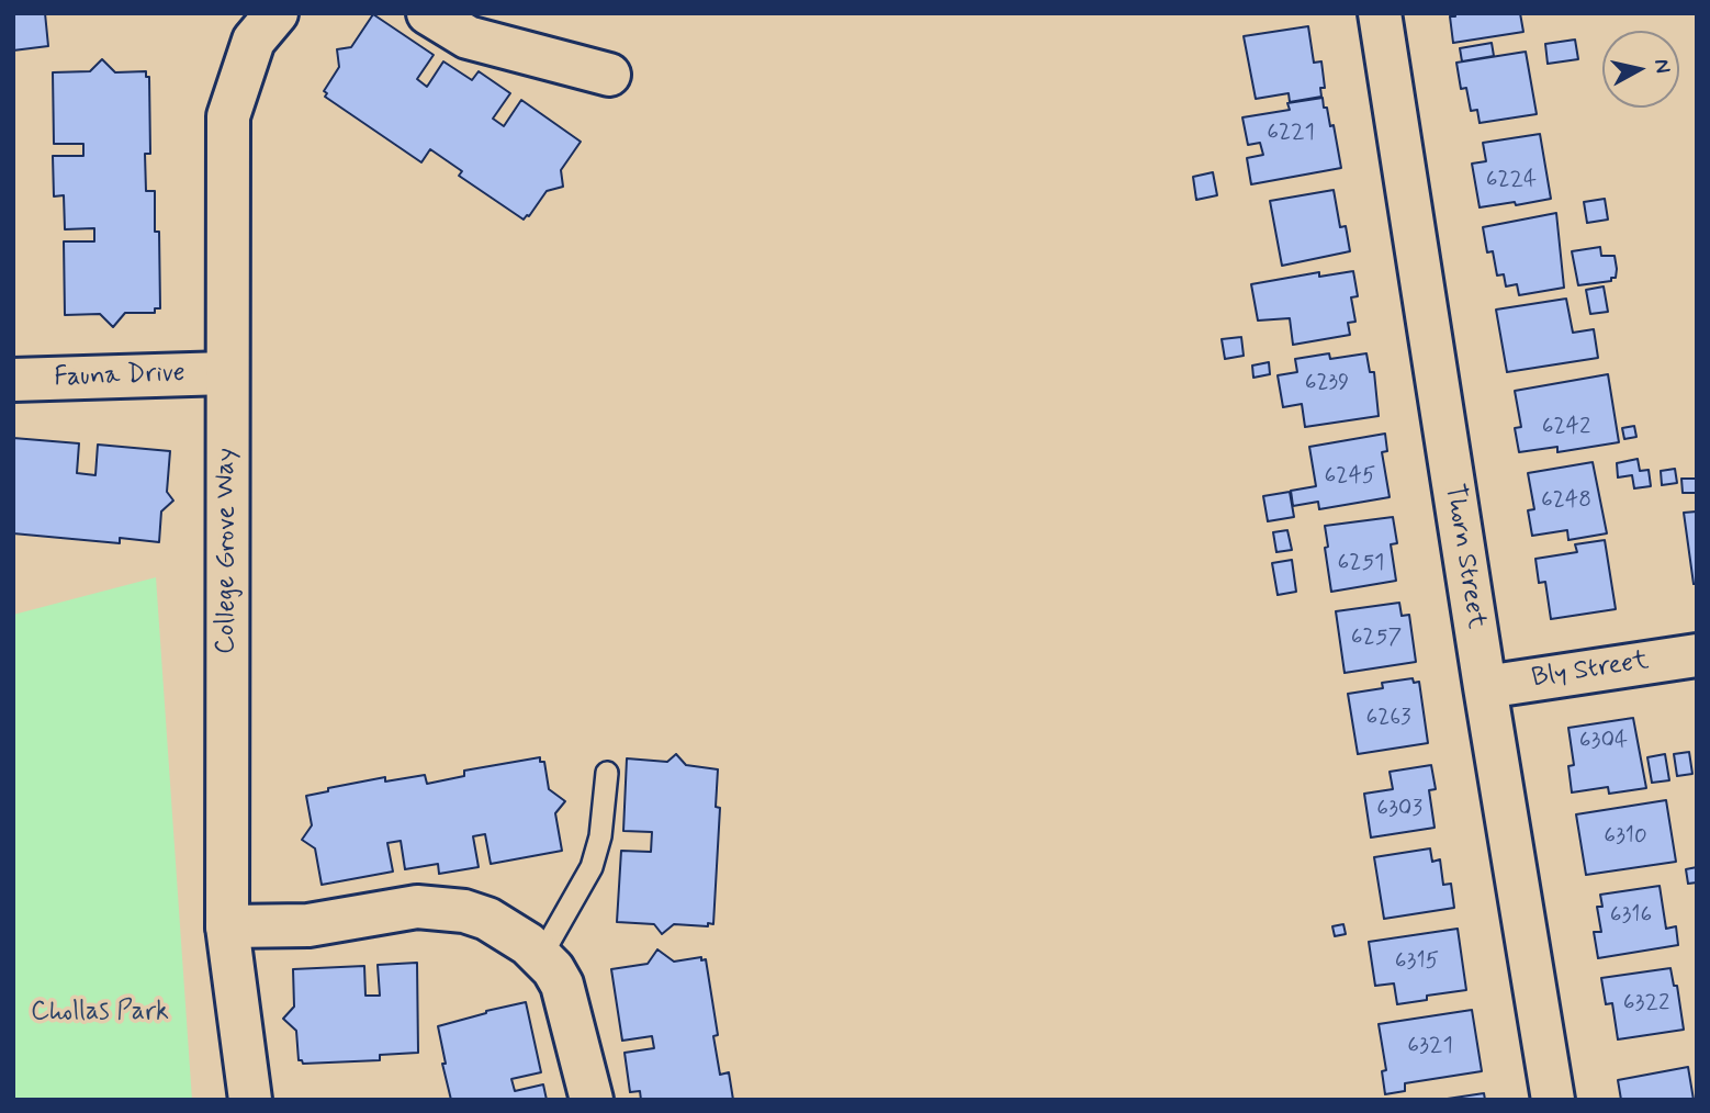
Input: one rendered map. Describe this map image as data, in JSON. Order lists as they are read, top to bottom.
{
  "streets": {
    "street": [
      "Fauna Drive",
      "College Grove Way",
      "Thorn Street",
      "Bly Street"
    ]
  },
  "crossings": [
    ["Fauna Drive", "College Grove Way"],
    ["Thorn Street", "Bly Street"]
  ],
  "parks": ["Chollas Park"],
  "house_numbers": [
    "6221",
    "6224",
    "6239",
    "6242",
    "6245",
    "6248",
    "6251",
    "6257",
    "6263",
    "6304",
    "6303",
    "6310",
    "6316",
    "6315",
    "6322",
    "6321"
  ],
  "north": "right"
}
